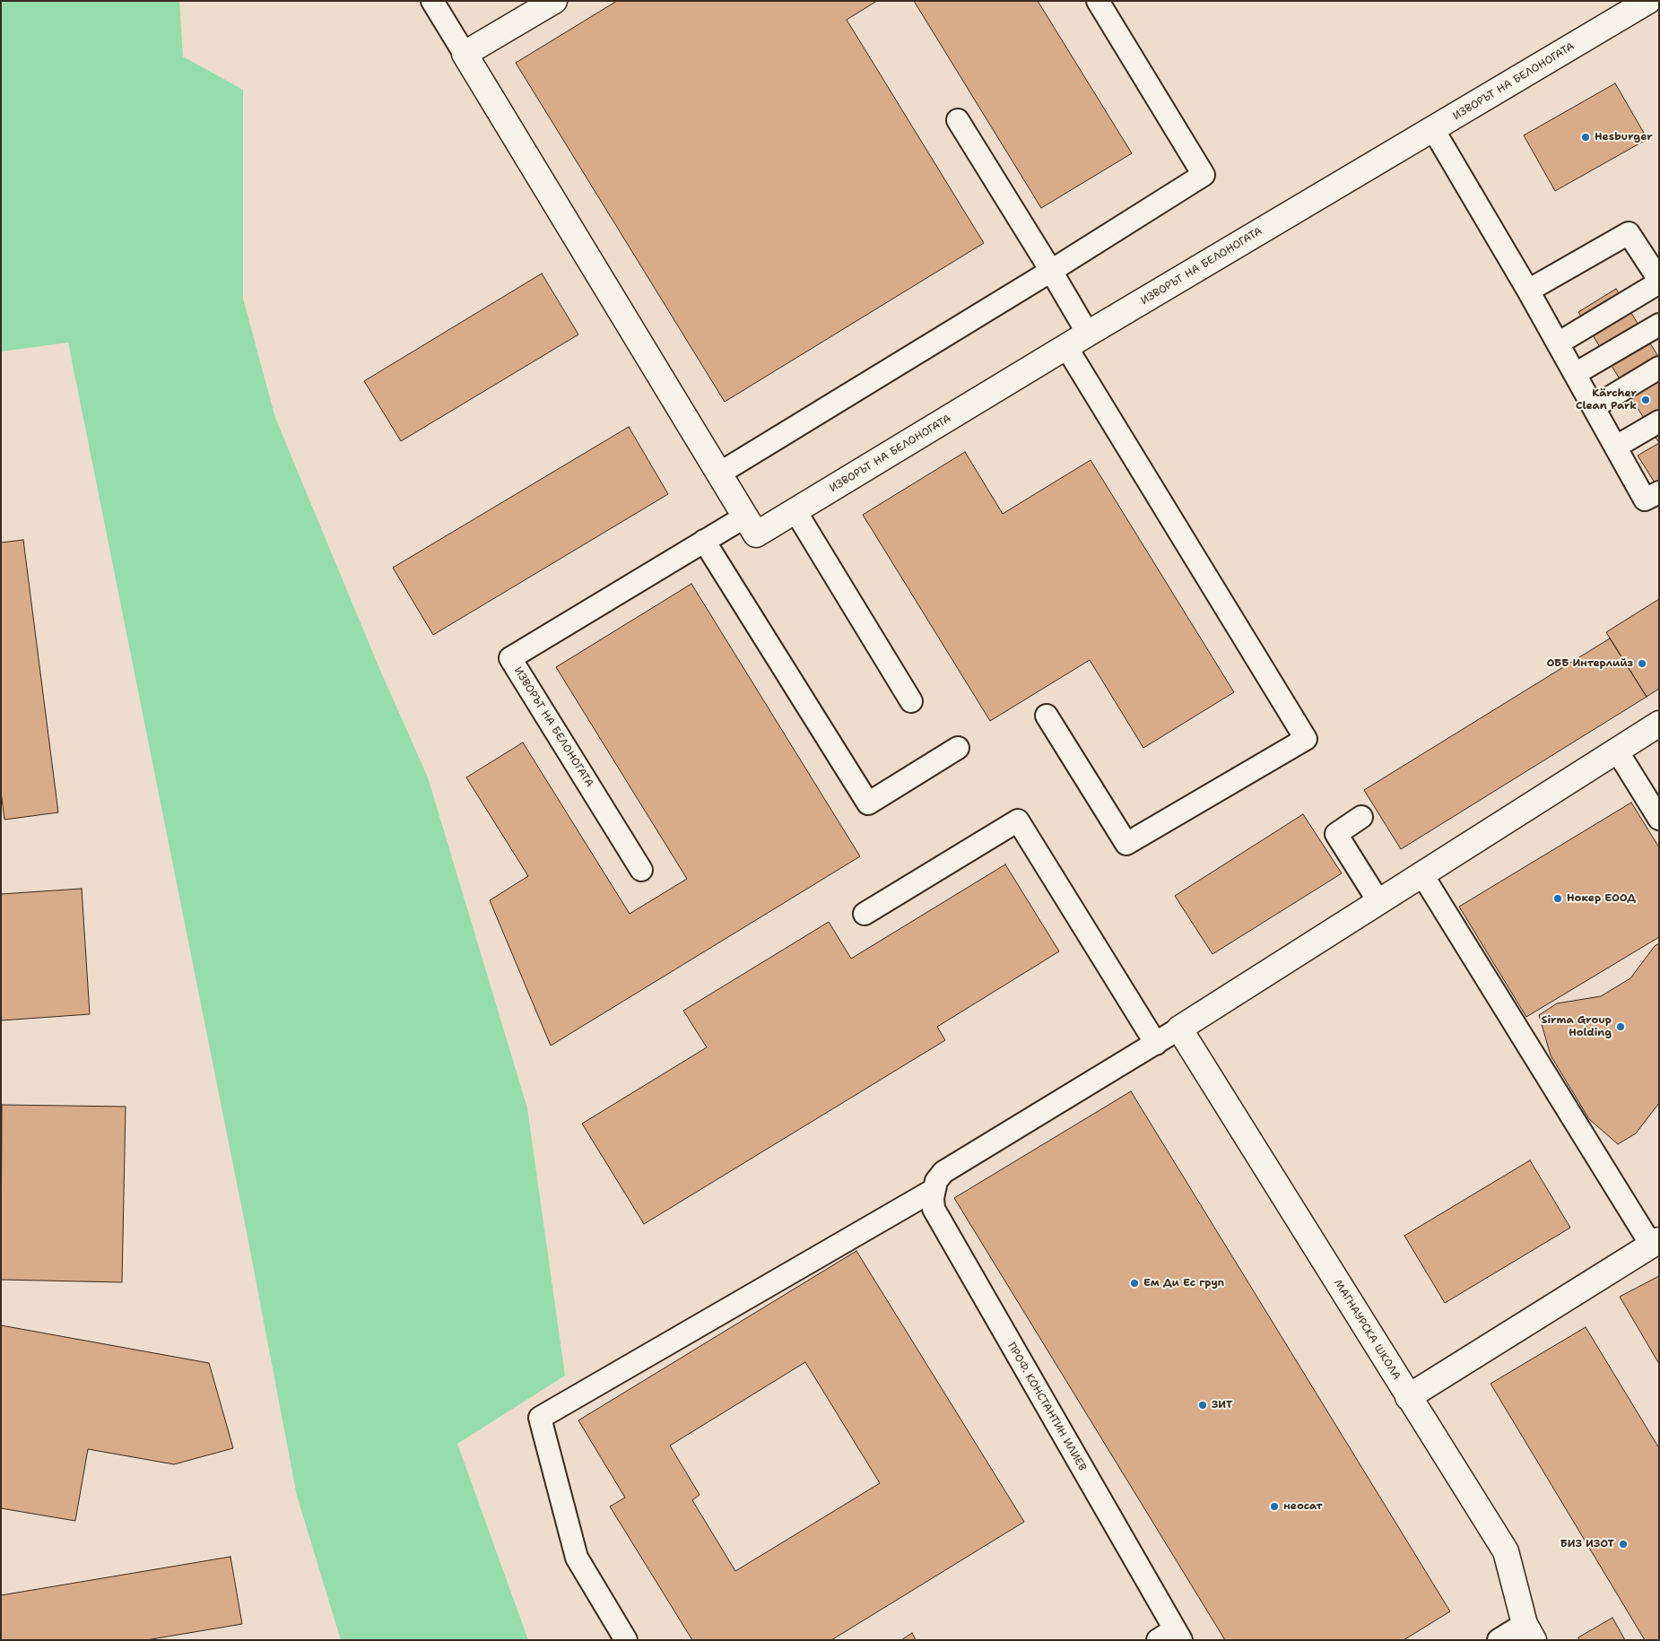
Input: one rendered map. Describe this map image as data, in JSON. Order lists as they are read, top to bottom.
{
  "streets": {
    "street": ["ИЗВОРЪТ НА БЕЛОНОГАТА", "МАГНАУРСКА ШКОЛА"],
    "lane": ["ПРОФ. КОНСТАНТИН ИЛИЕВ"]
  },
  "places": [
    "Hesburger",
    "Kärcher Clean Park",
    "ОББ Интерлийз",
    "Нокер ЕООД",
    "Sirma Group Holding",
    "Ем Ди Ес груп",
    "ЗИТ",
    "неосат",
    "БИЗ ИЗОТ"
  ]
}
